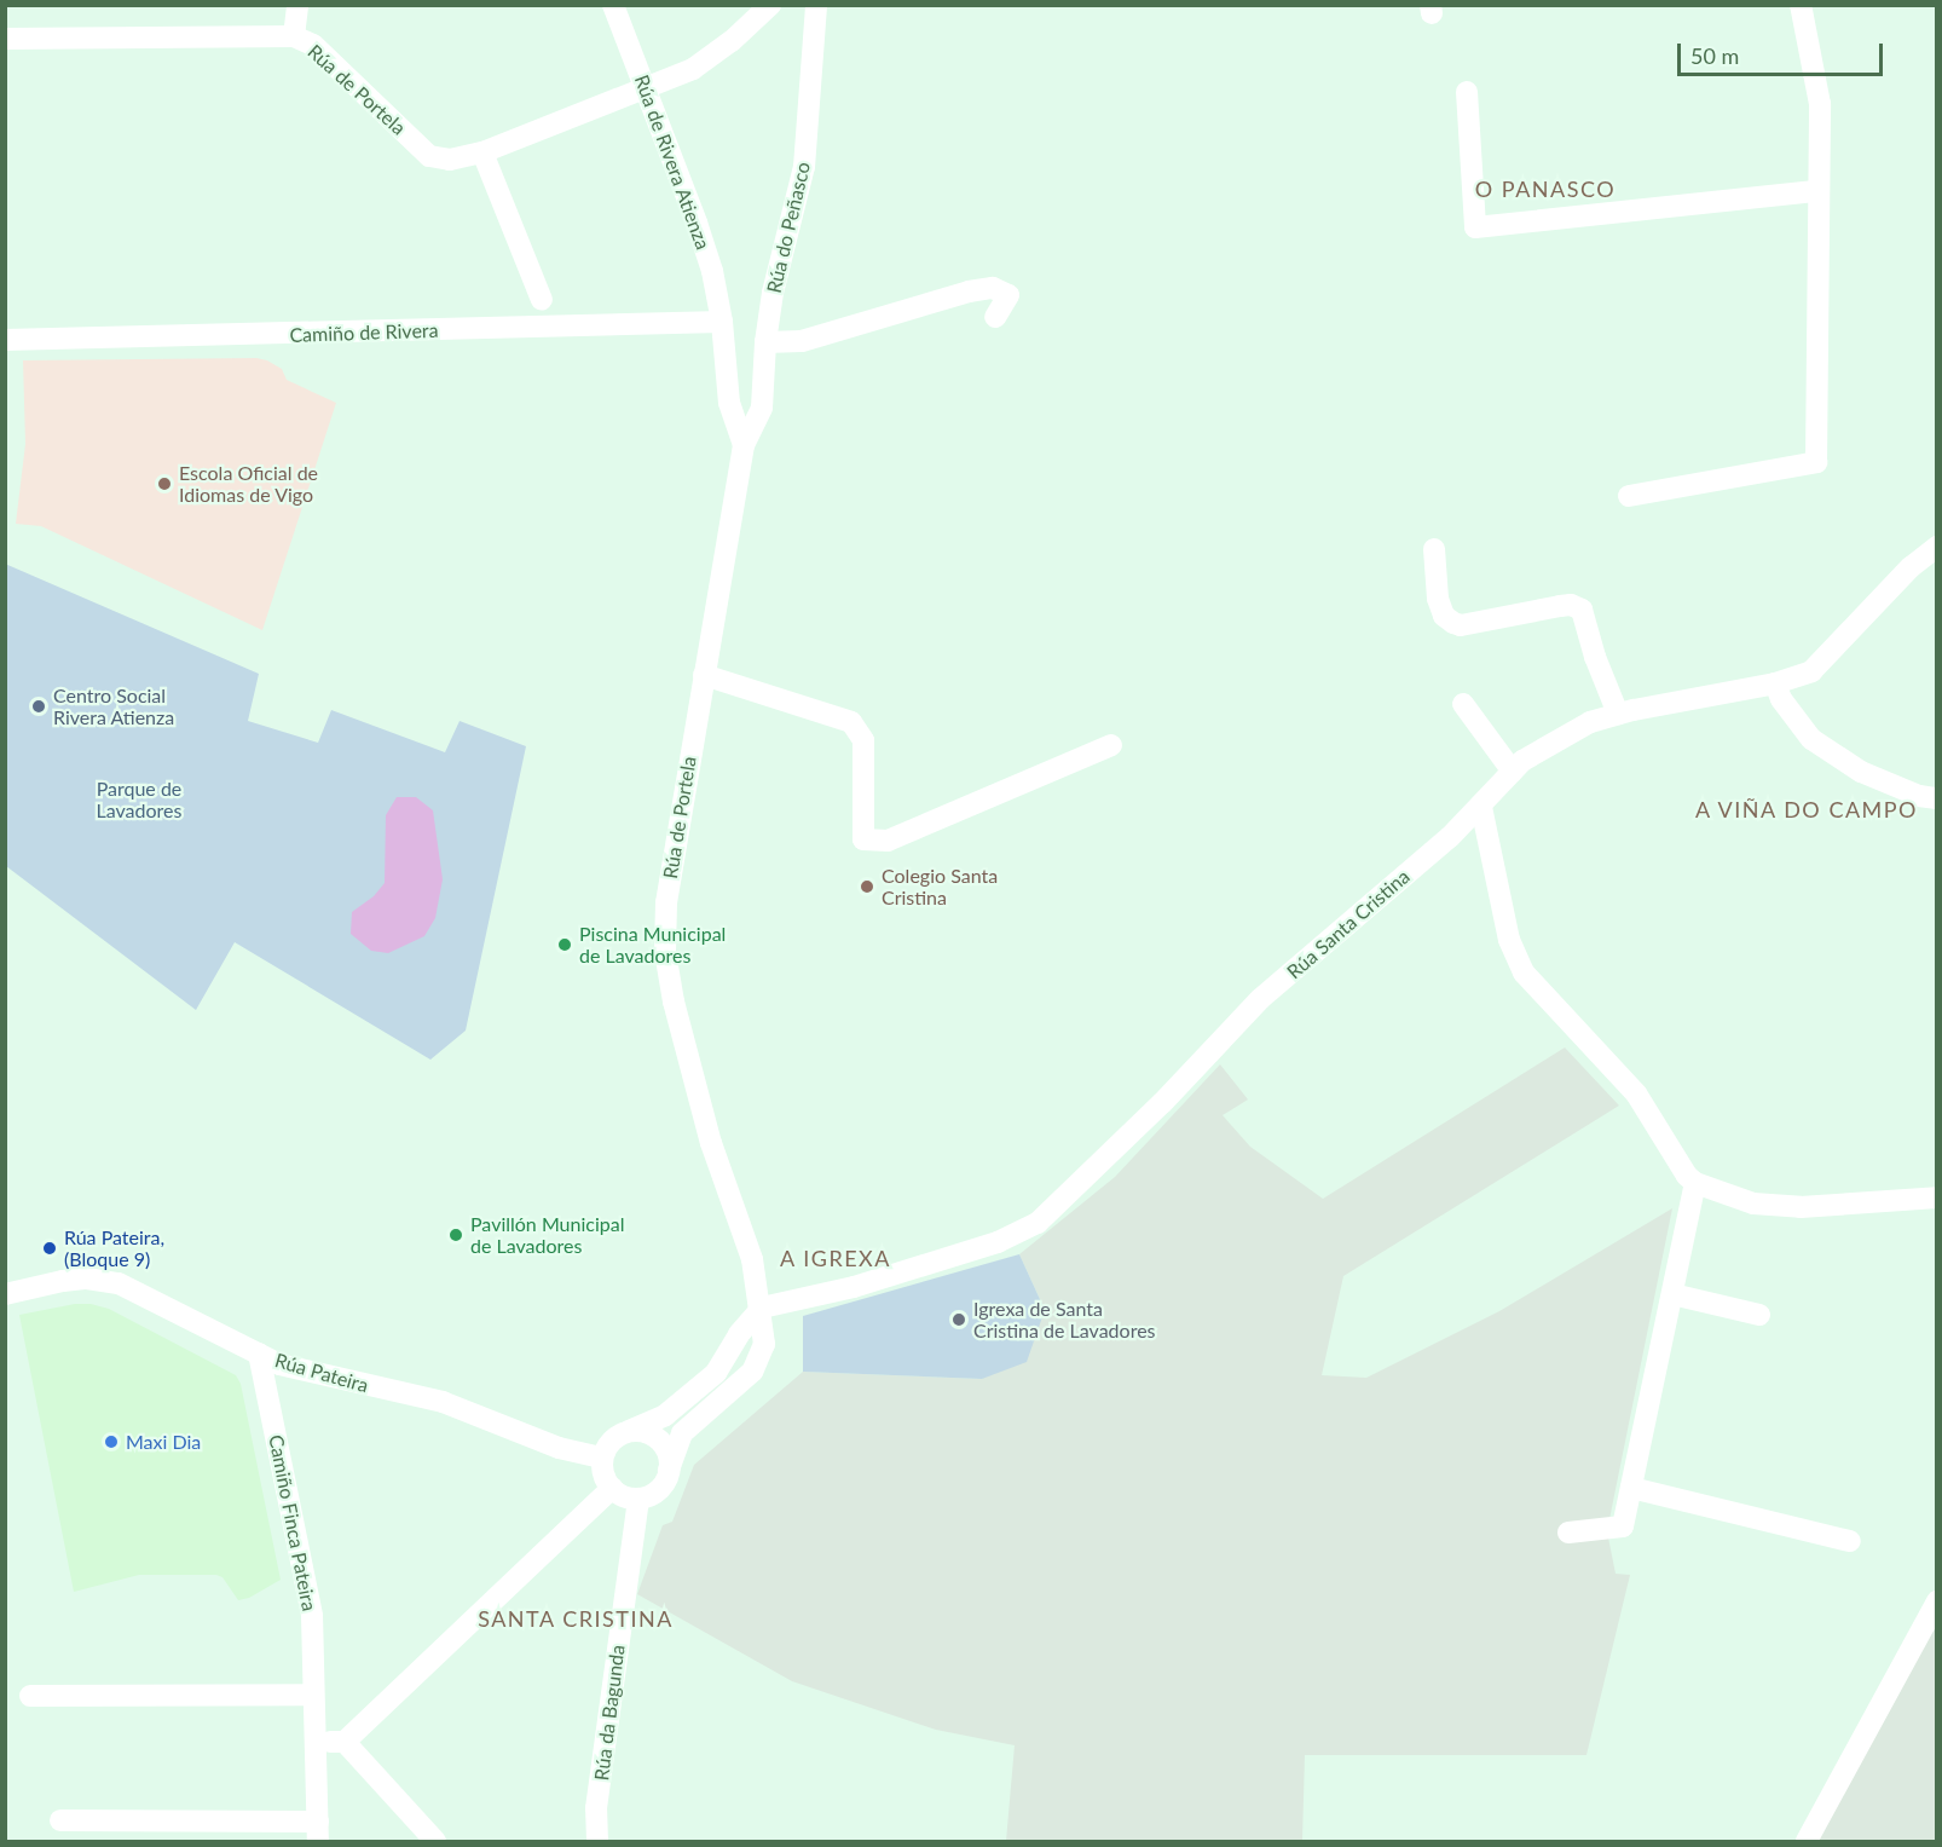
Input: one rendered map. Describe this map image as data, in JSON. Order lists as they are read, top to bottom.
{
  "streets": {
    "street": [
      "Rúa de Portela",
      "Rúa de Rivera Atienza",
      "Rúa do Peñasco",
      "Camiño de Rivera",
      "Rúa Santa Cristina",
      "Rúa Pateira",
      "Camiño Finca Pateira",
      "Rúa da Bagunda"
    ]
  },
  "crossings": [
    ["Rúa de Portela", "Rúa de Rivera Atienza"],
    ["Rúa de Portela", "Rúa do Peñasco"],
    ["Rúa de Portela", "Camiño de Rivera"],
    ["Rúa de Portela", "Rúa Santa Cristina"],
    ["Rúa de Portela", "Rúa Pateira"],
    ["Rúa de Portela", "Rúa da Bagunda"],
    ["Rúa de Rivera Atienza", "Camiño de Rivera"],
    ["Rúa Pateira", "Camiño Finca Pateira"],
    ["Rúa Pateira", "Rúa da Bagunda"]
  ],
  "districts": [
    "O PANASCO",
    "A VIÑA DO CAMPO",
    "A IGREXA",
    "SANTA CRISTINA"
  ],
  "parks": ["Parque de Lavadores"],
  "places": [
    "Escola Oficial de Idiomas de Vigo",
    "Centro Social Rivera Atienza",
    "Colegio Santa Cristina",
    "Piscina Municipal de Lavadores",
    "Pavillón Municipal de Lavadores",
    "Rúa Pateira, (Bloque 9)",
    "Igrexa de Santa Cristina de Lavadores",
    "Maxi Dia"
  ],
  "scale_bar": "50 m"
}
